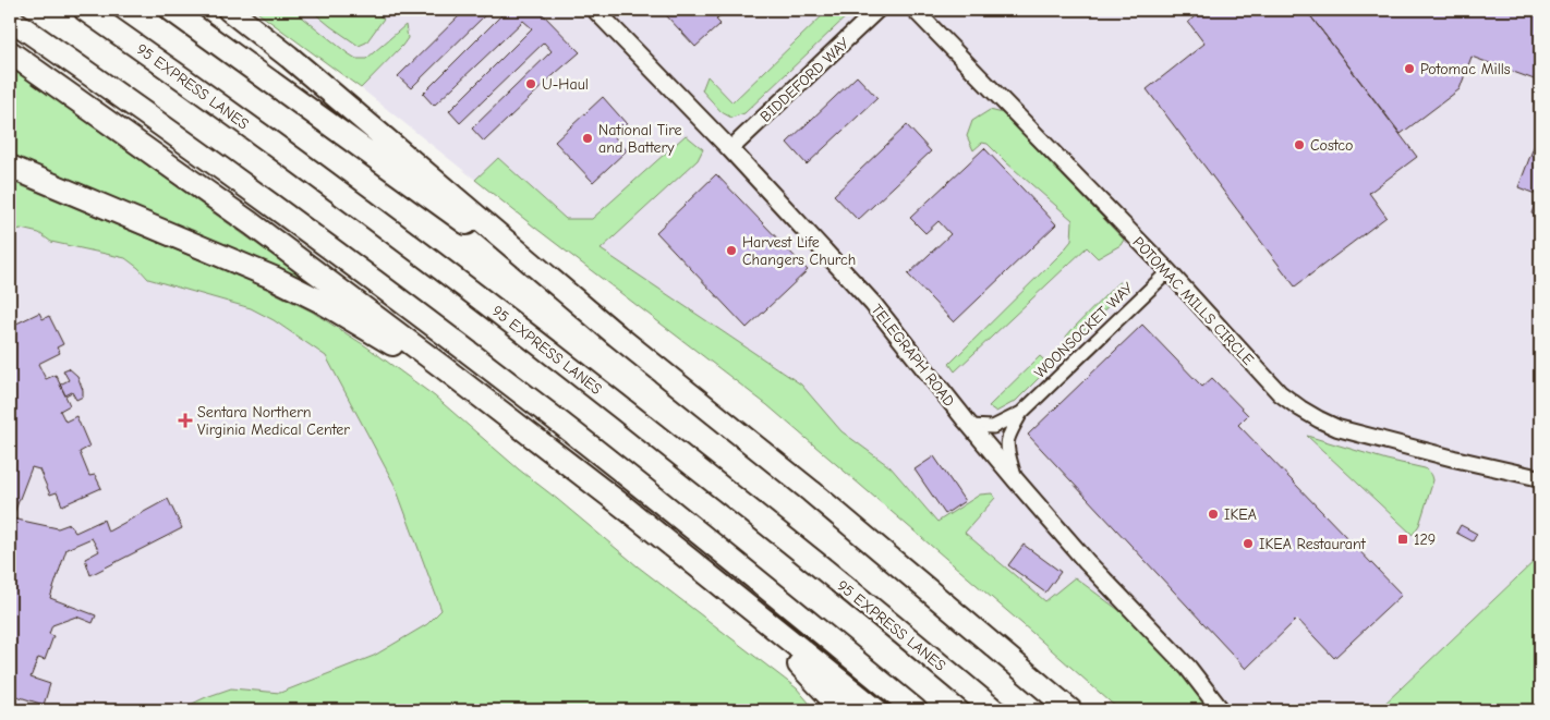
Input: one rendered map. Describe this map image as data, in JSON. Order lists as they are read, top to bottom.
{
  "streets": {
    "highway": ["95 EXPRESS LANES"],
    "main road": ["TELEGRAPH ROAD"],
    "street": ["BIDDEFORD WAY", "POTOMAC MILLS CIRCLE", "WOONSOCKET WAY"]
  },
  "crossings": [
    ["BIDDEFORD WAY", "TELEGRAPH ROAD"],
    ["POTOMAC MILLS CIRCLE", "WOONSOCKET WAY"],
    ["WOONSOCKET WAY", "TELEGRAPH ROAD"]
  ],
  "places": {
    "other": [
      "Potomac Mills",
      "U-Haul",
      "National Tire and Battery",
      "Costco",
      "Harvest Life Changers Church",
      "IKEA",
      "IKEA Restaurant"
    ],
    "health": ["Sentara Northern Virginia Medical Center"],
    "transit": ["129"]
  }
}
